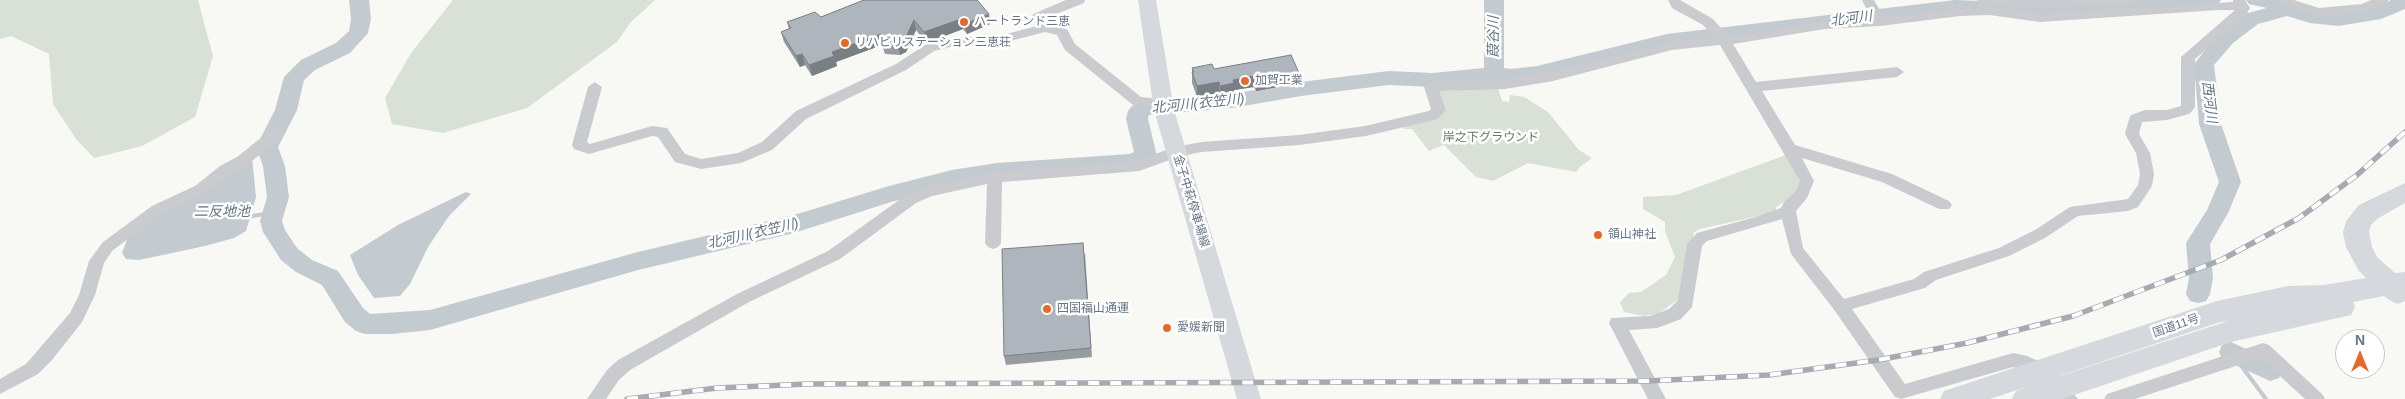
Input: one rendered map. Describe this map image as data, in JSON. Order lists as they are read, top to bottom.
{
  "streets": {
    "highway": ["国道11号"],
    "main road": ["金子中萩停車場線"]
  },
  "water": [
    "北河川",
    "葭谷川",
    "西河川",
    "北河川(衣笠川)",
    "二反地池"
  ],
  "parks": ["岸之下グラウンド"],
  "places": [
    "ハートランド三恵",
    "リハビリステーション三恵荘",
    "加賀工業",
    "領山神社",
    "四国福山通運",
    "愛媛新聞"
  ],
  "north": "top"
}
